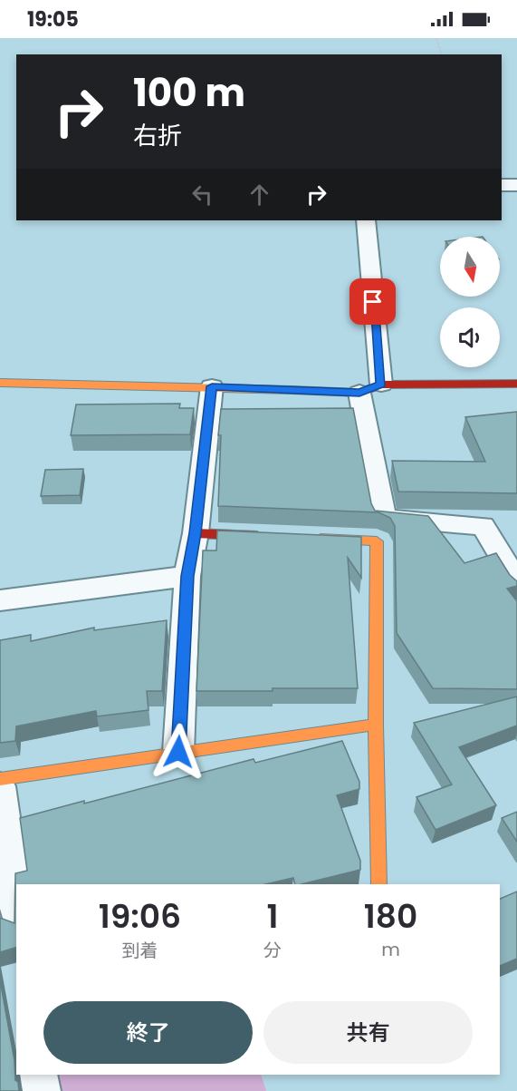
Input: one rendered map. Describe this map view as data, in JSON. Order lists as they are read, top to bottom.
{
  "north": "bottom",
  "page": {
    "status": "19:05",
    "turn": ["100 m", "右折"],
    "eta": [
      "19:06",
      "到着",
      "1",
      "分",
      "180",
      "m"
    ],
    "buttons": ["終了", "共有"]
  }
}
